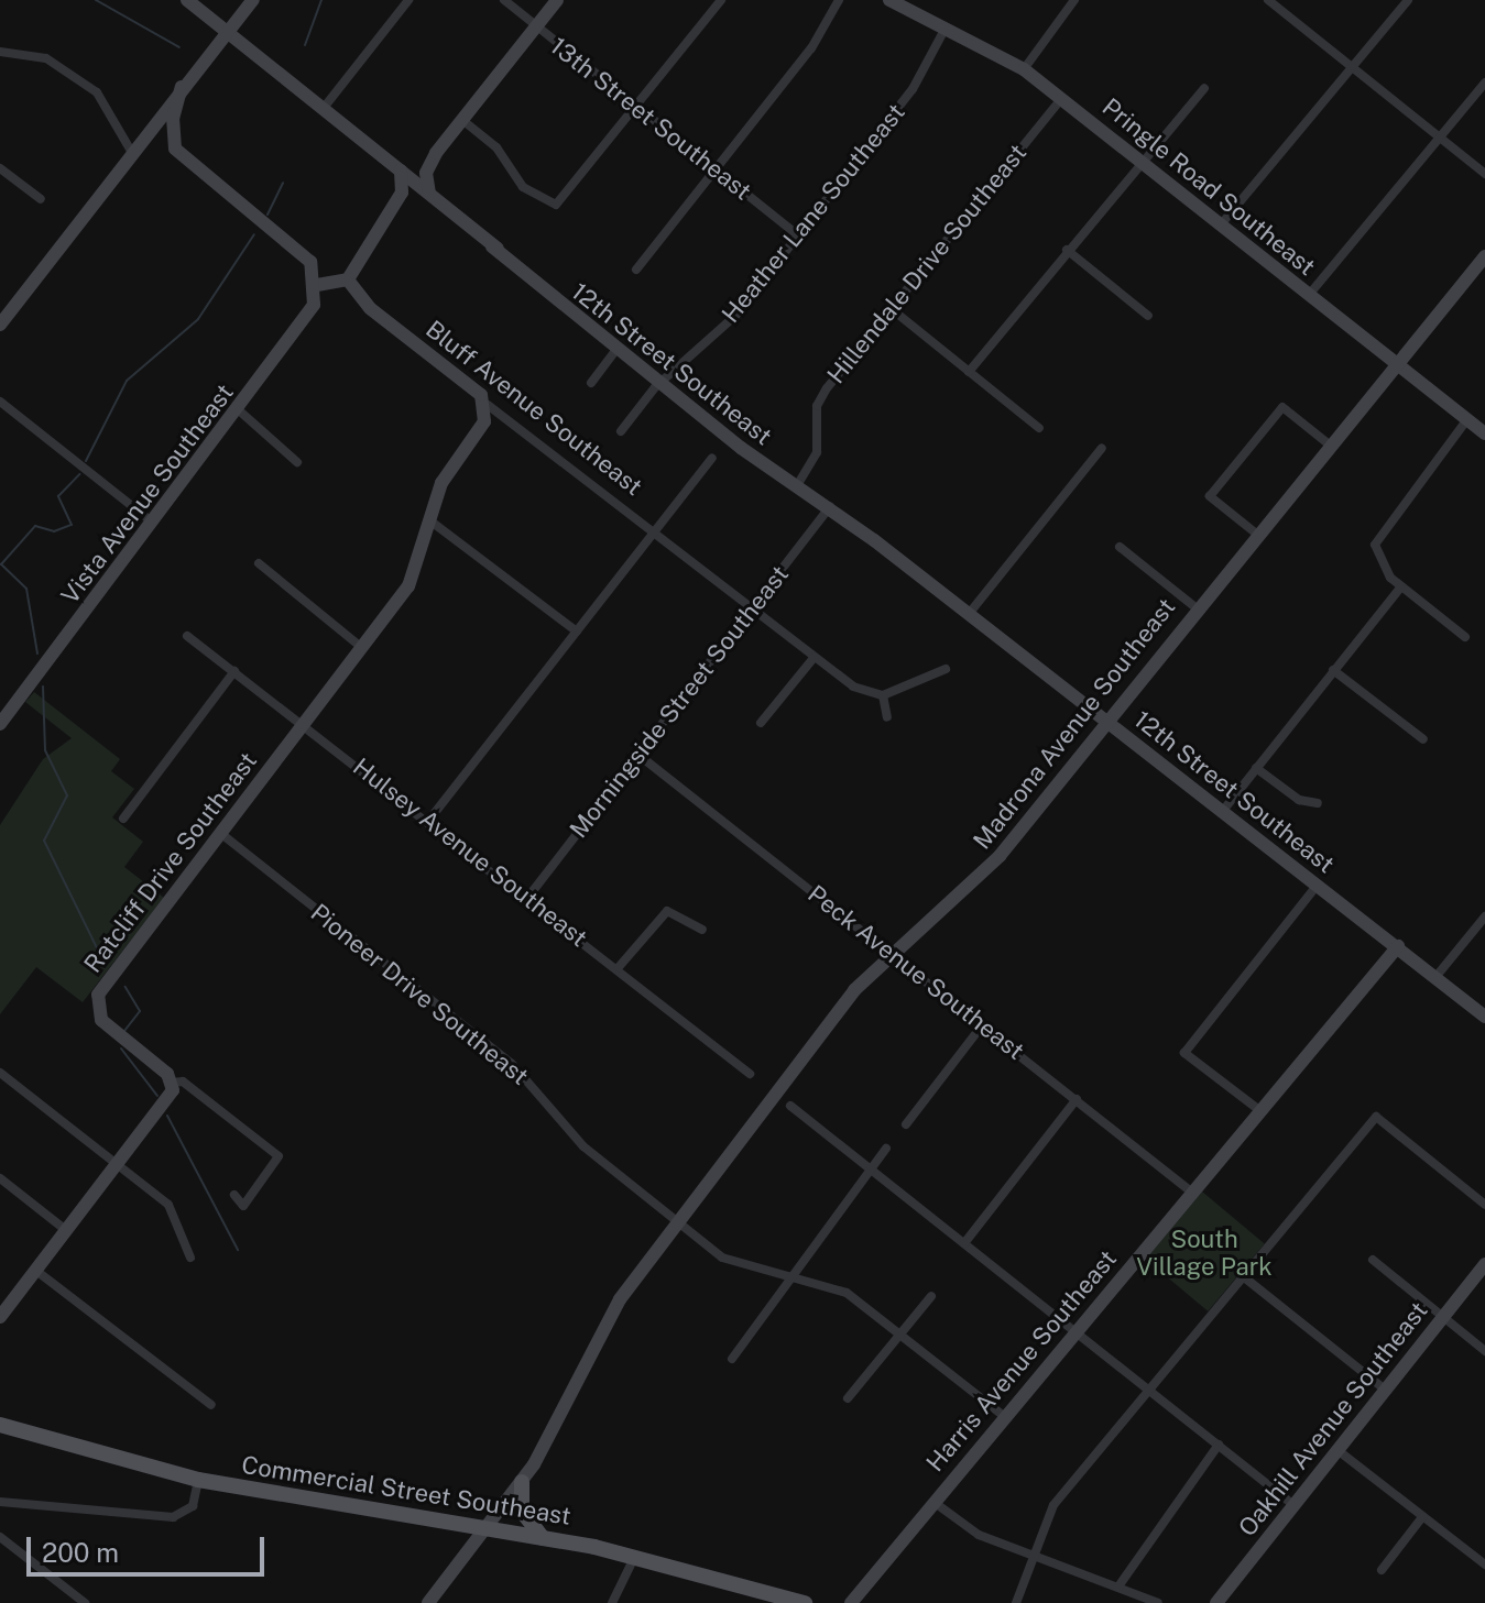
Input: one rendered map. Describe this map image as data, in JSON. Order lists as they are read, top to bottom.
{
  "streets": {
    "main road": [
      "Pringle Road Southeast",
      "12th Street Southeast",
      "Bluff Avenue Southeast",
      "Vista Avenue Southeast",
      "Madrona Avenue Southeast",
      "Ratcliff Drive Southeast",
      "Harris Avenue Southeast",
      "Oakhill Avenue Southeast",
      "Commercial Street Southeast"
    ],
    "street": [
      "13th Street Southeast",
      "Heather Lane Southeast",
      "Hillendale Drive Southeast",
      "Morningside Street Southeast",
      "Hulsey Avenue Southeast",
      "Peck Avenue Southeast",
      "Pioneer Drive Southeast"
    ]
  },
  "crossings": [
    ["13th Street Southeast", "Heather Lane Southeast"],
    ["Pringle Road Southeast", "Heather Lane Southeast"],
    ["Pringle Road Southeast", "Hillendale Drive Southeast"],
    ["Pringle Road Southeast", "Madrona Avenue Southeast"],
    ["Heather Lane Southeast", "12th Street Southeast"],
    ["Hillendale Drive Southeast", "12th Street Southeast"],
    ["12th Street Southeast", "Morningside Street Southeast"],
    ["12th Street Southeast", "Madrona Avenue Southeast"],
    ["12th Street Southeast", "Harris Avenue Southeast"],
    ["Bluff Avenue Southeast", "Morningside Street Southeast"],
    ["Bluff Avenue Southeast", "Ratcliff Drive Southeast"],
    ["Morningside Street Southeast", "Hulsey Avenue Southeast"],
    ["Morningside Street Southeast", "Peck Avenue Southeast"],
    ["Madrona Avenue Southeast", "Peck Avenue Southeast"],
    ["Madrona Avenue Southeast", "Pioneer Drive Southeast"],
    ["Madrona Avenue Southeast", "Commercial Street Southeast"],
    ["Hulsey Avenue Southeast", "Ratcliff Drive Southeast"],
    ["Ratcliff Drive Southeast", "Pioneer Drive Southeast"],
    ["Peck Avenue Southeast", "Harris Avenue Southeast"],
    ["Pioneer Drive Southeast", "Harris Avenue Southeast"]
  ],
  "parks": ["South Village Park"],
  "scale_bar": "200 m"
}
